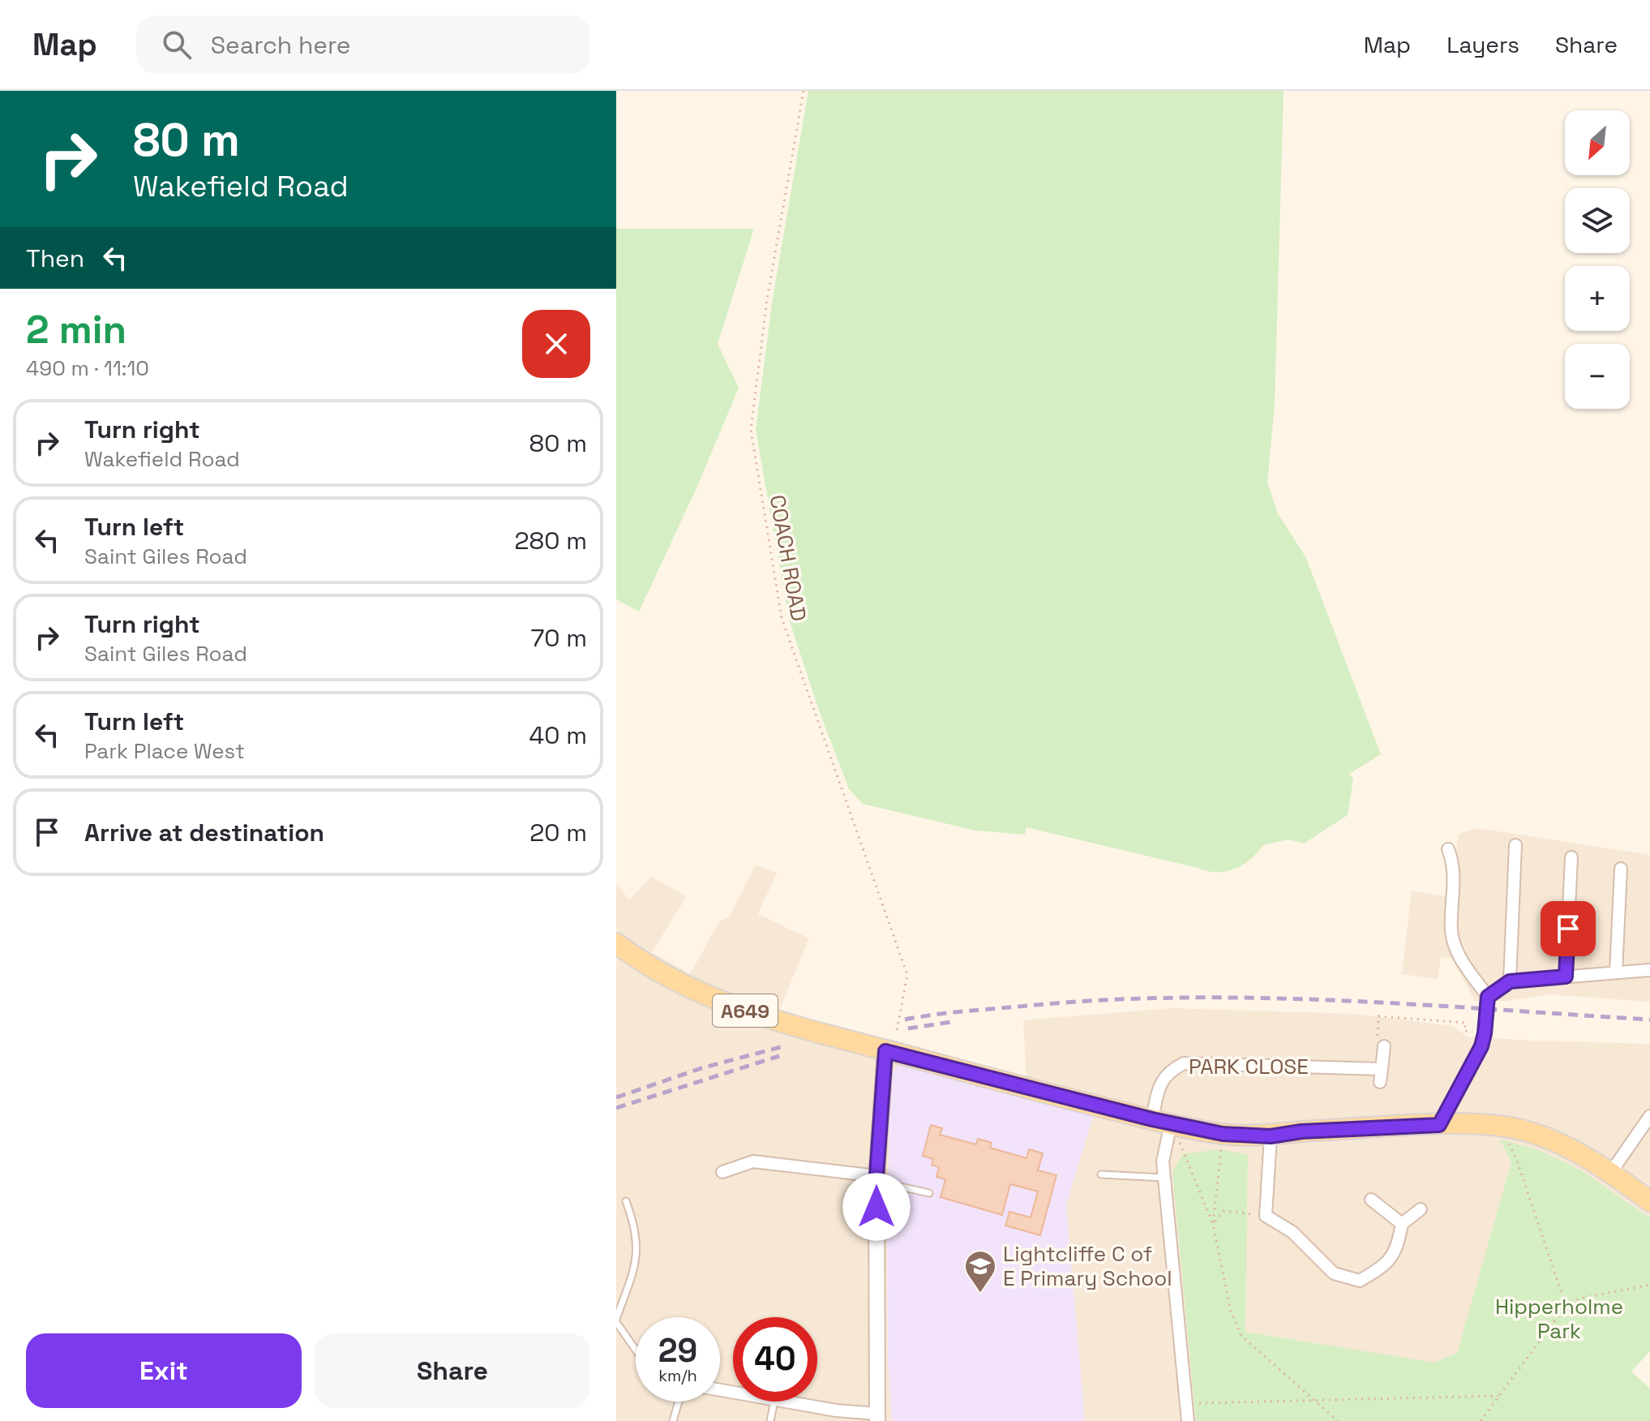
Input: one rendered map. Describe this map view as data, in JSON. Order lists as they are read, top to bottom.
{
  "streets": {
    "main road": ["A649"],
    "street": ["PARK CLOSE"],
    "path": ["COACH ROAD"]
  },
  "crossings": [
    ["COACH ROAD", "A649"],
    ["A649", "PARK CLOSE"]
  ],
  "parks": ["Hipperholme Park"],
  "places": {
    "school or university": ["Lightcliffe C of E Primary School"]
  },
  "north": "bottom left",
  "page": {
    "header": "Map",
    "search": "Search here",
    "nav": ["Map", "Layers", "Share"],
    "turn": ["80 m", "Wakefield Road"],
    "map_buttons": ["+", "−"],
    "then": "Then",
    "heading": ["2 min", "490 m · 11:10"],
    "list": [
      {
        "name": "Turn right",
        "note": "Wakefield Road",
        "value": "80 m"
      },
      {
        "name": "Turn left",
        "note": "Saint Giles Road",
        "value": "280 m"
      },
      {
        "name": "Turn right",
        "note": "Saint Giles Road",
        "value": "70 m"
      },
      {
        "name": "Turn left",
        "note": "Park Place West",
        "value": "40 m"
      },
      {
        "name": "Arrive at destination",
        "value": "20 m"
      }
    ],
    "speed": "29 km/h",
    "limit": "40",
    "buttons": ["Exit", "Share"]
  }
}
